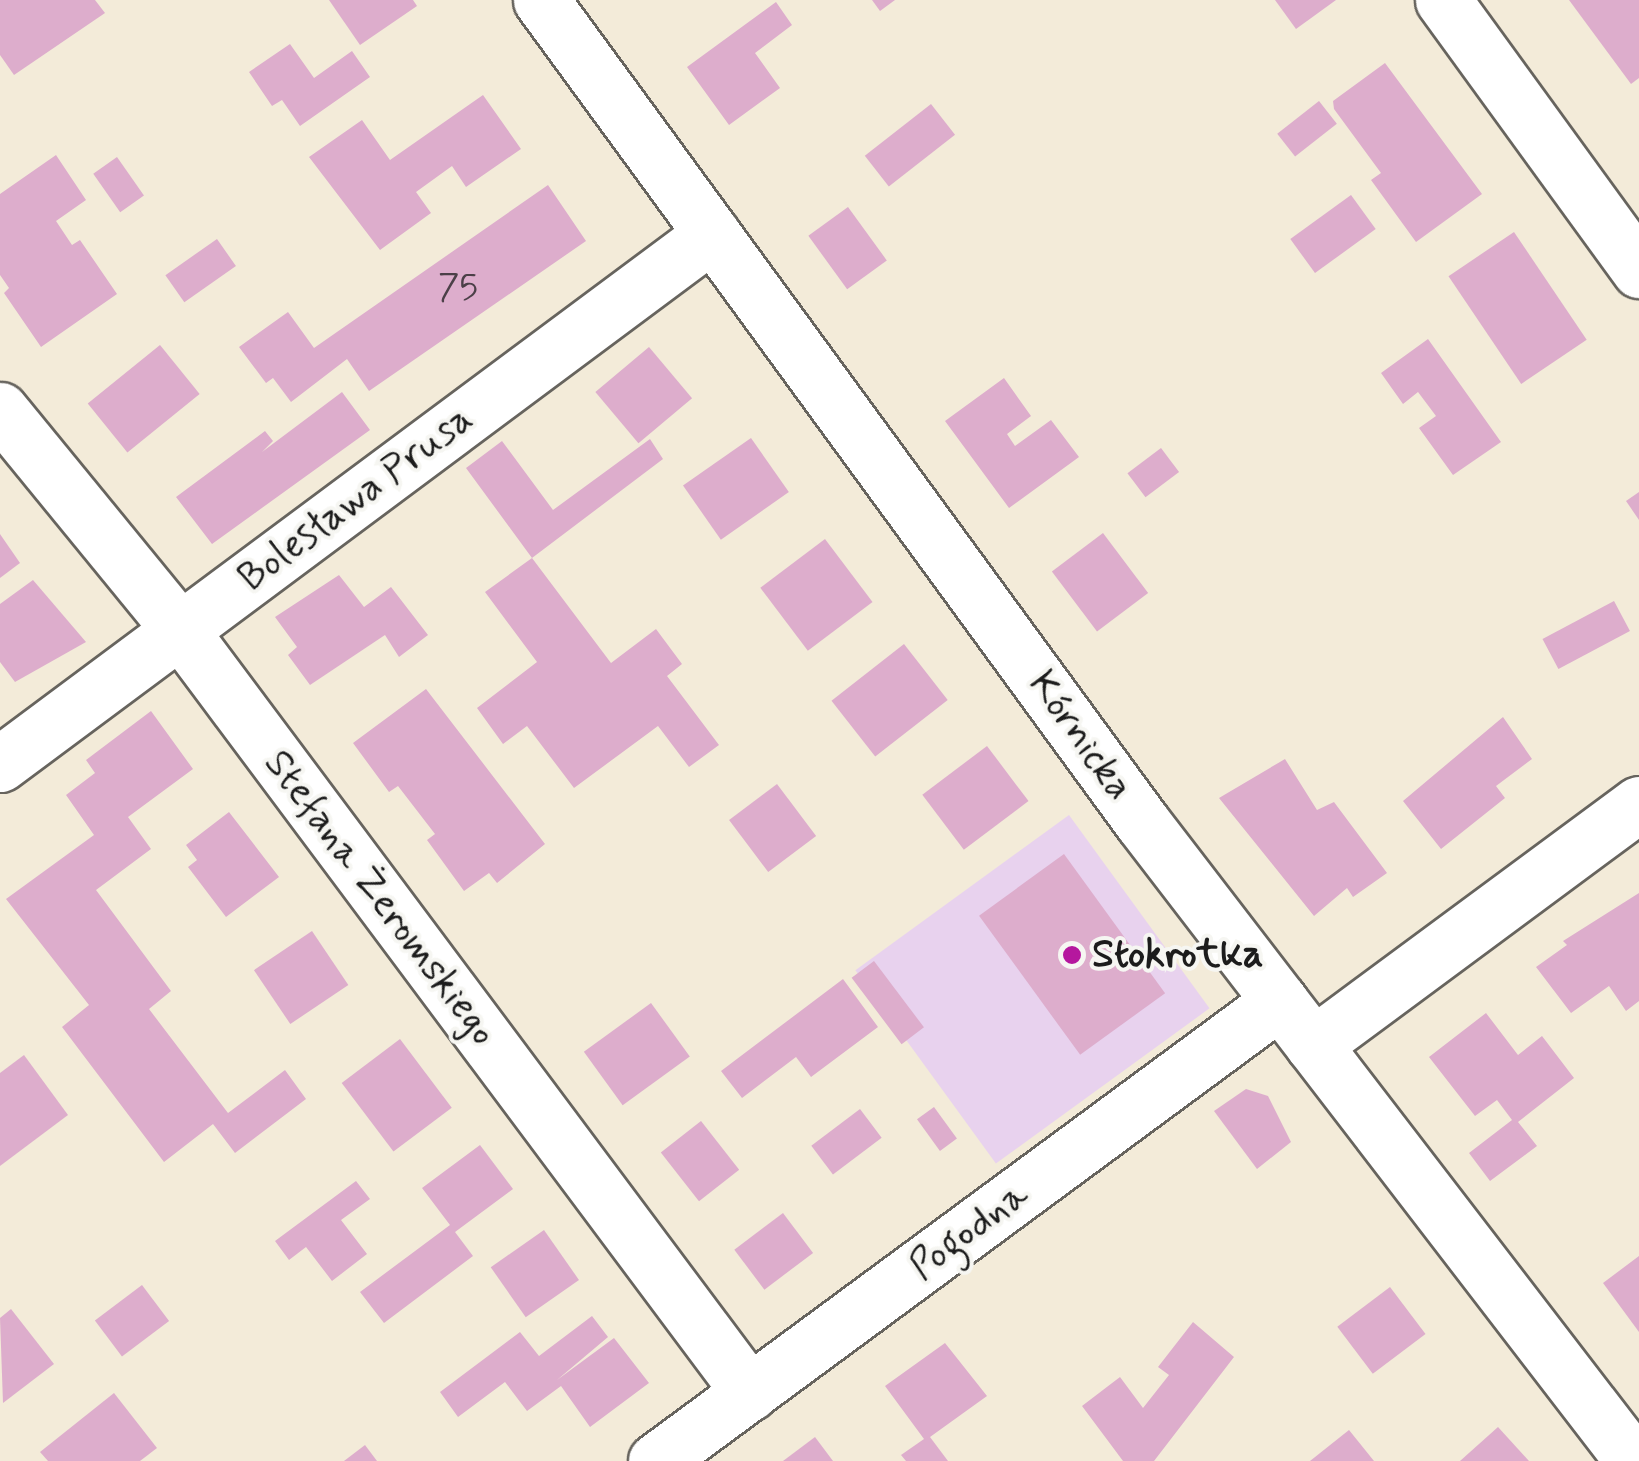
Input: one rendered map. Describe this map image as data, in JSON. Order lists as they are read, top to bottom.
{
  "streets": {
    "street": [
      "Bolesława Prusa",
      "Kórnicka",
      "Stefana Żeromskiego",
      "Pogodna"
    ]
  },
  "crossings": [
    ["Bolesława Prusa", "Kórnicka"],
    ["Bolesława Prusa", "Stefana Żeromskiego"],
    ["Kórnicka", "Pogodna"],
    ["Stefana Żeromskiego", "Pogodna"]
  ],
  "places": ["Stokrotka"],
  "house_numbers": ["75"]
}
